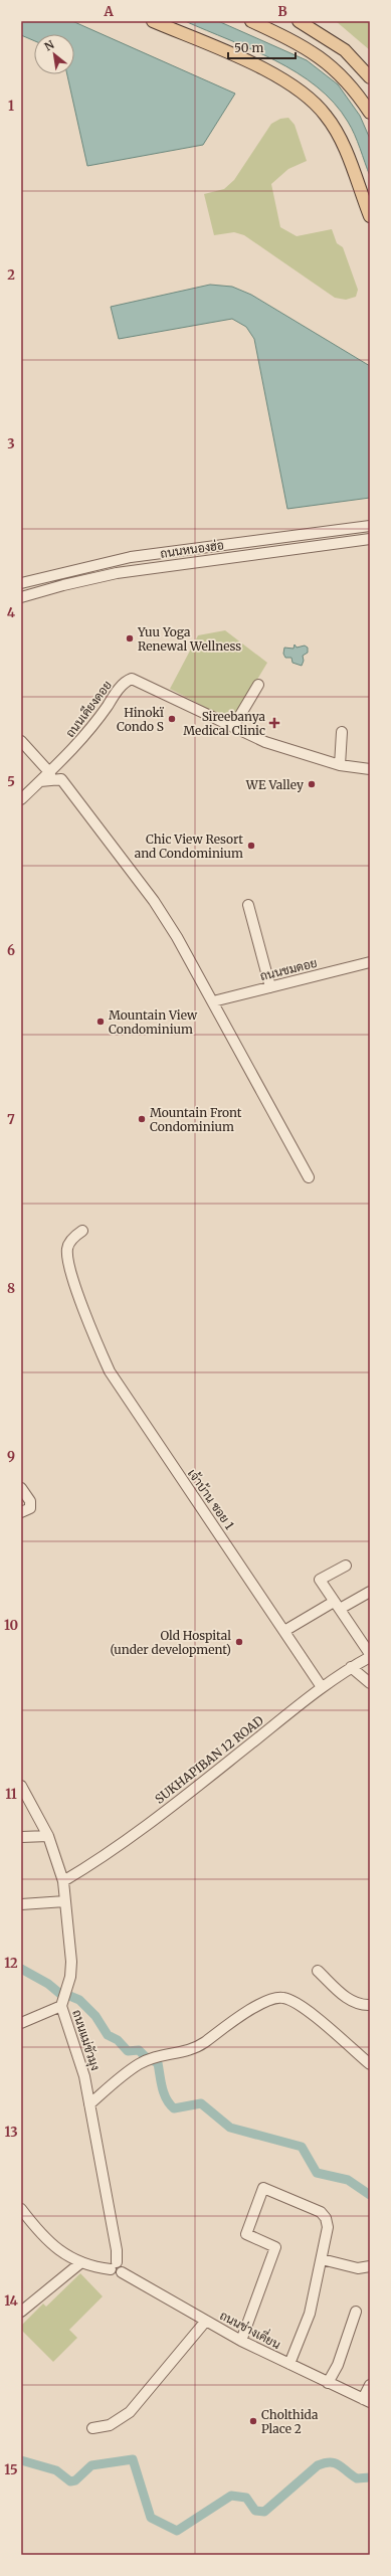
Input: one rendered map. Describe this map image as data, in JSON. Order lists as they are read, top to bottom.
{
  "streets": {
    "street": [
      "ถนนหนองฮ่อ",
      "ถนนเคียงดอย",
      "ถนนชมดอย",
      "เจ้าบ้าน ซอย 1",
      "SUKHAPIBAN 12 ROAD",
      "ถนนแม่ขัวมุง",
      "ถนนช่างเคี่ยน"
    ]
  },
  "crossings": [
    ["เจ้าบ้าน ซอย 1", "SUKHAPIBAN 12 ROAD"],
    ["SUKHAPIBAN 12 ROAD", "ถนนแม่ขัวมุง"],
    ["ถนนแม่ขัวมุง", "ถนนช่างเคี่ยน"]
  ],
  "places": {
    "other": [
      "Yuu Yoga Renewal Wellness",
      "Hinokï Condo S",
      "WE Valley",
      "Chic View Resort and Condominium",
      "Mountain View Condominium",
      "Mountain Front Condominium",
      "Old Hospital (under development)",
      "Cholthida Place 2"
    ],
    "health": ["Sireebanya Medical Clinic"]
  },
  "scale_bar": "50 m",
  "north": "top left",
  "grid": {
    "columns": ["A", "B"],
    "rows": [
      "1",
      "2",
      "3",
      "4",
      "5",
      "6",
      "7",
      "8",
      "9",
      "10",
      "11",
      "12",
      "13",
      "14",
      "15"
    ]
  }
}
